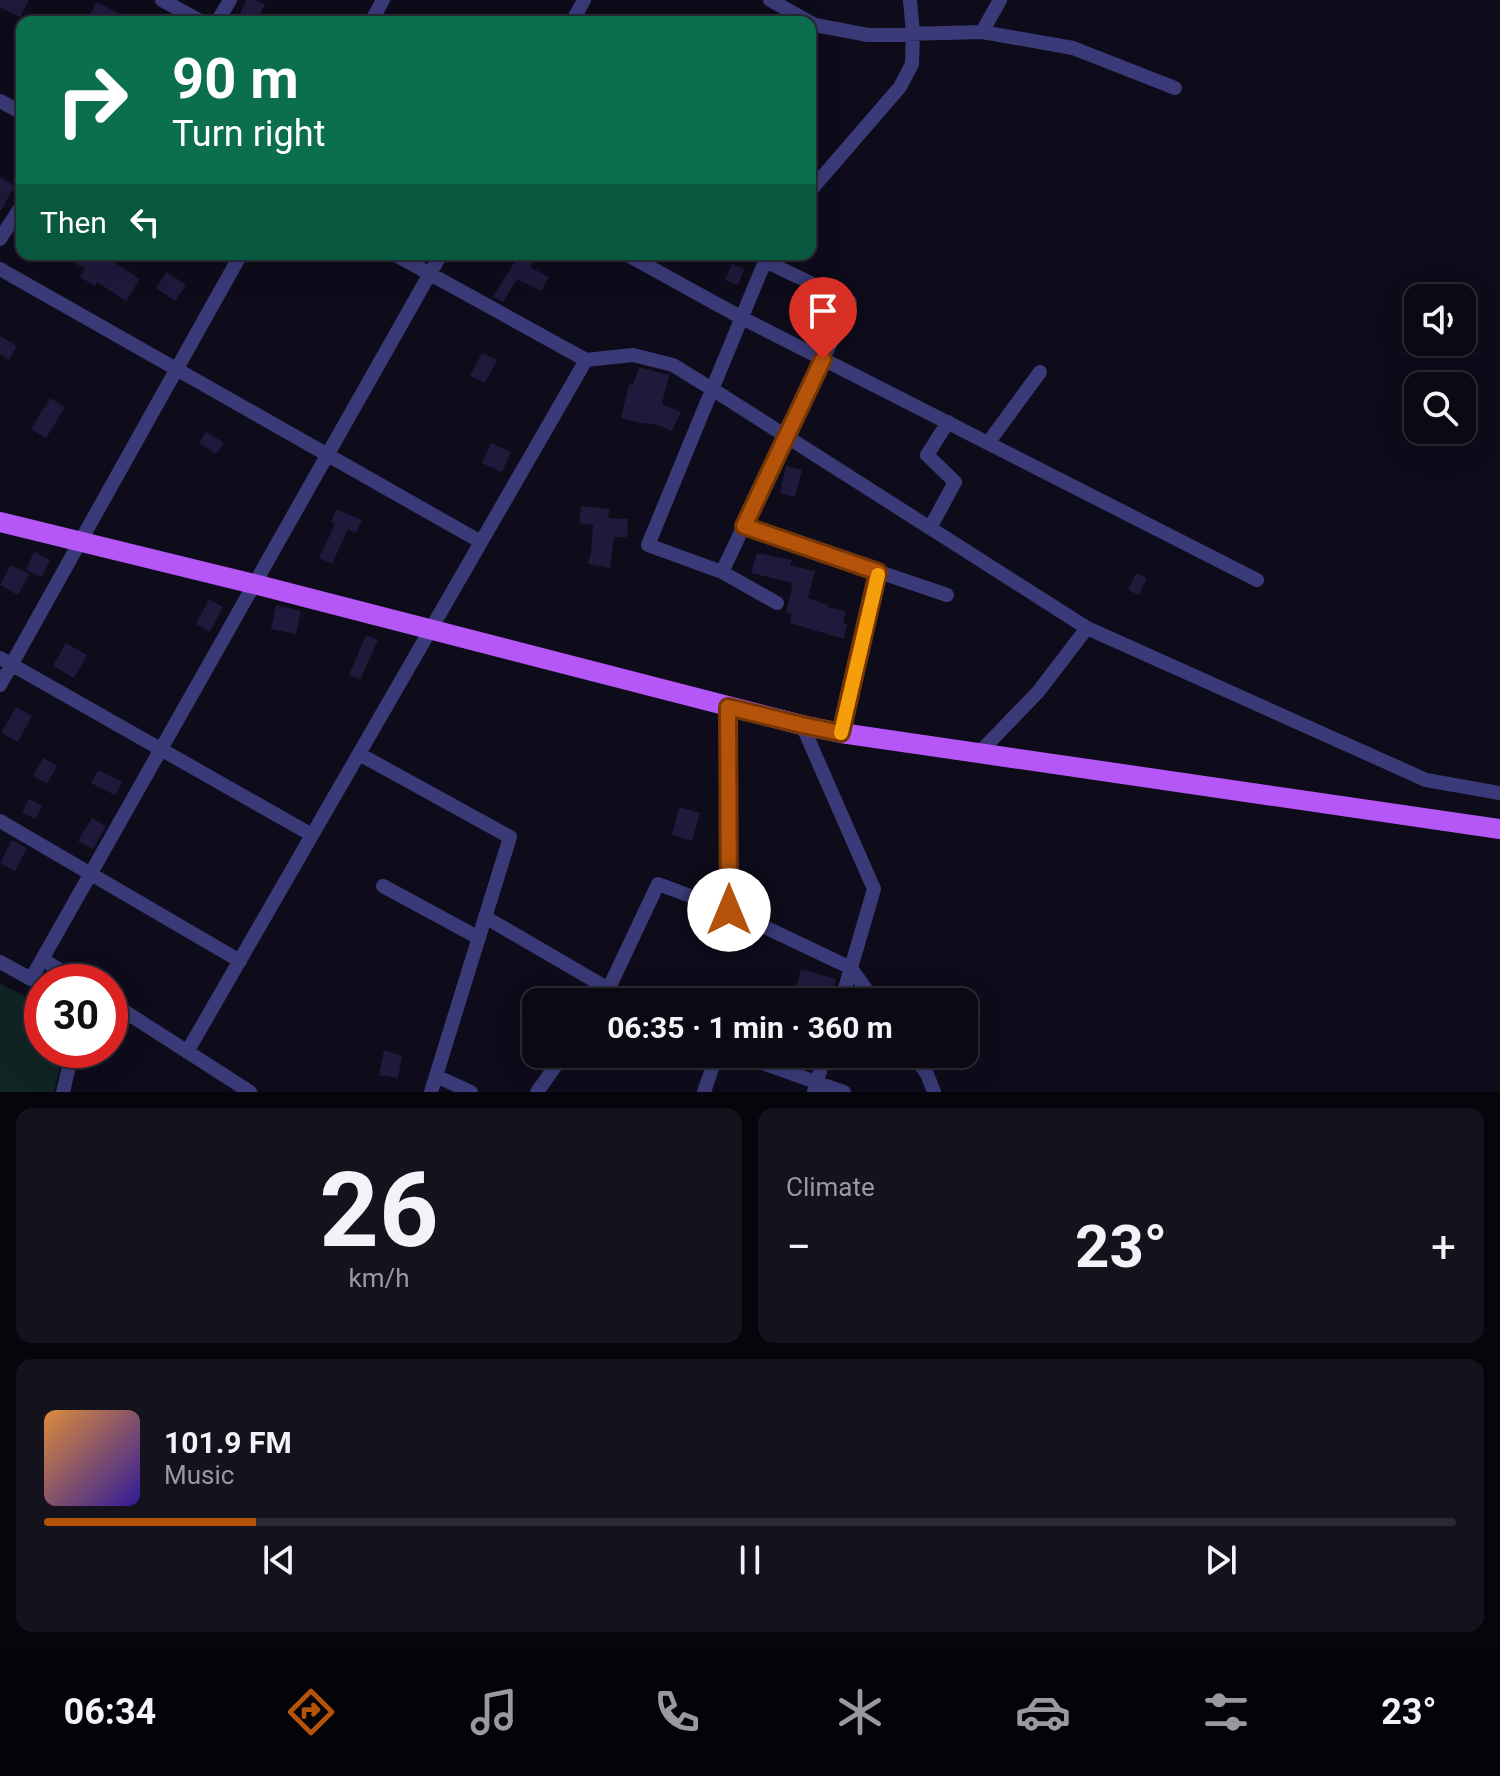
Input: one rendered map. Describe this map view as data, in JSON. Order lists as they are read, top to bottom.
{
  "page": {
    "turn": ["90 m", "Turn right"],
    "then": "Then",
    "limit": "30",
    "trip": "06:35 · 1 min · 360 m",
    "tile": [
      ["26", "km/h"],
      "Climate"
    ],
    "heat": ["−", "23°", "+"],
    "song": ["101.9 FM", "Music"],
    "tabs": ["06:34", "23°"]
  }
}
